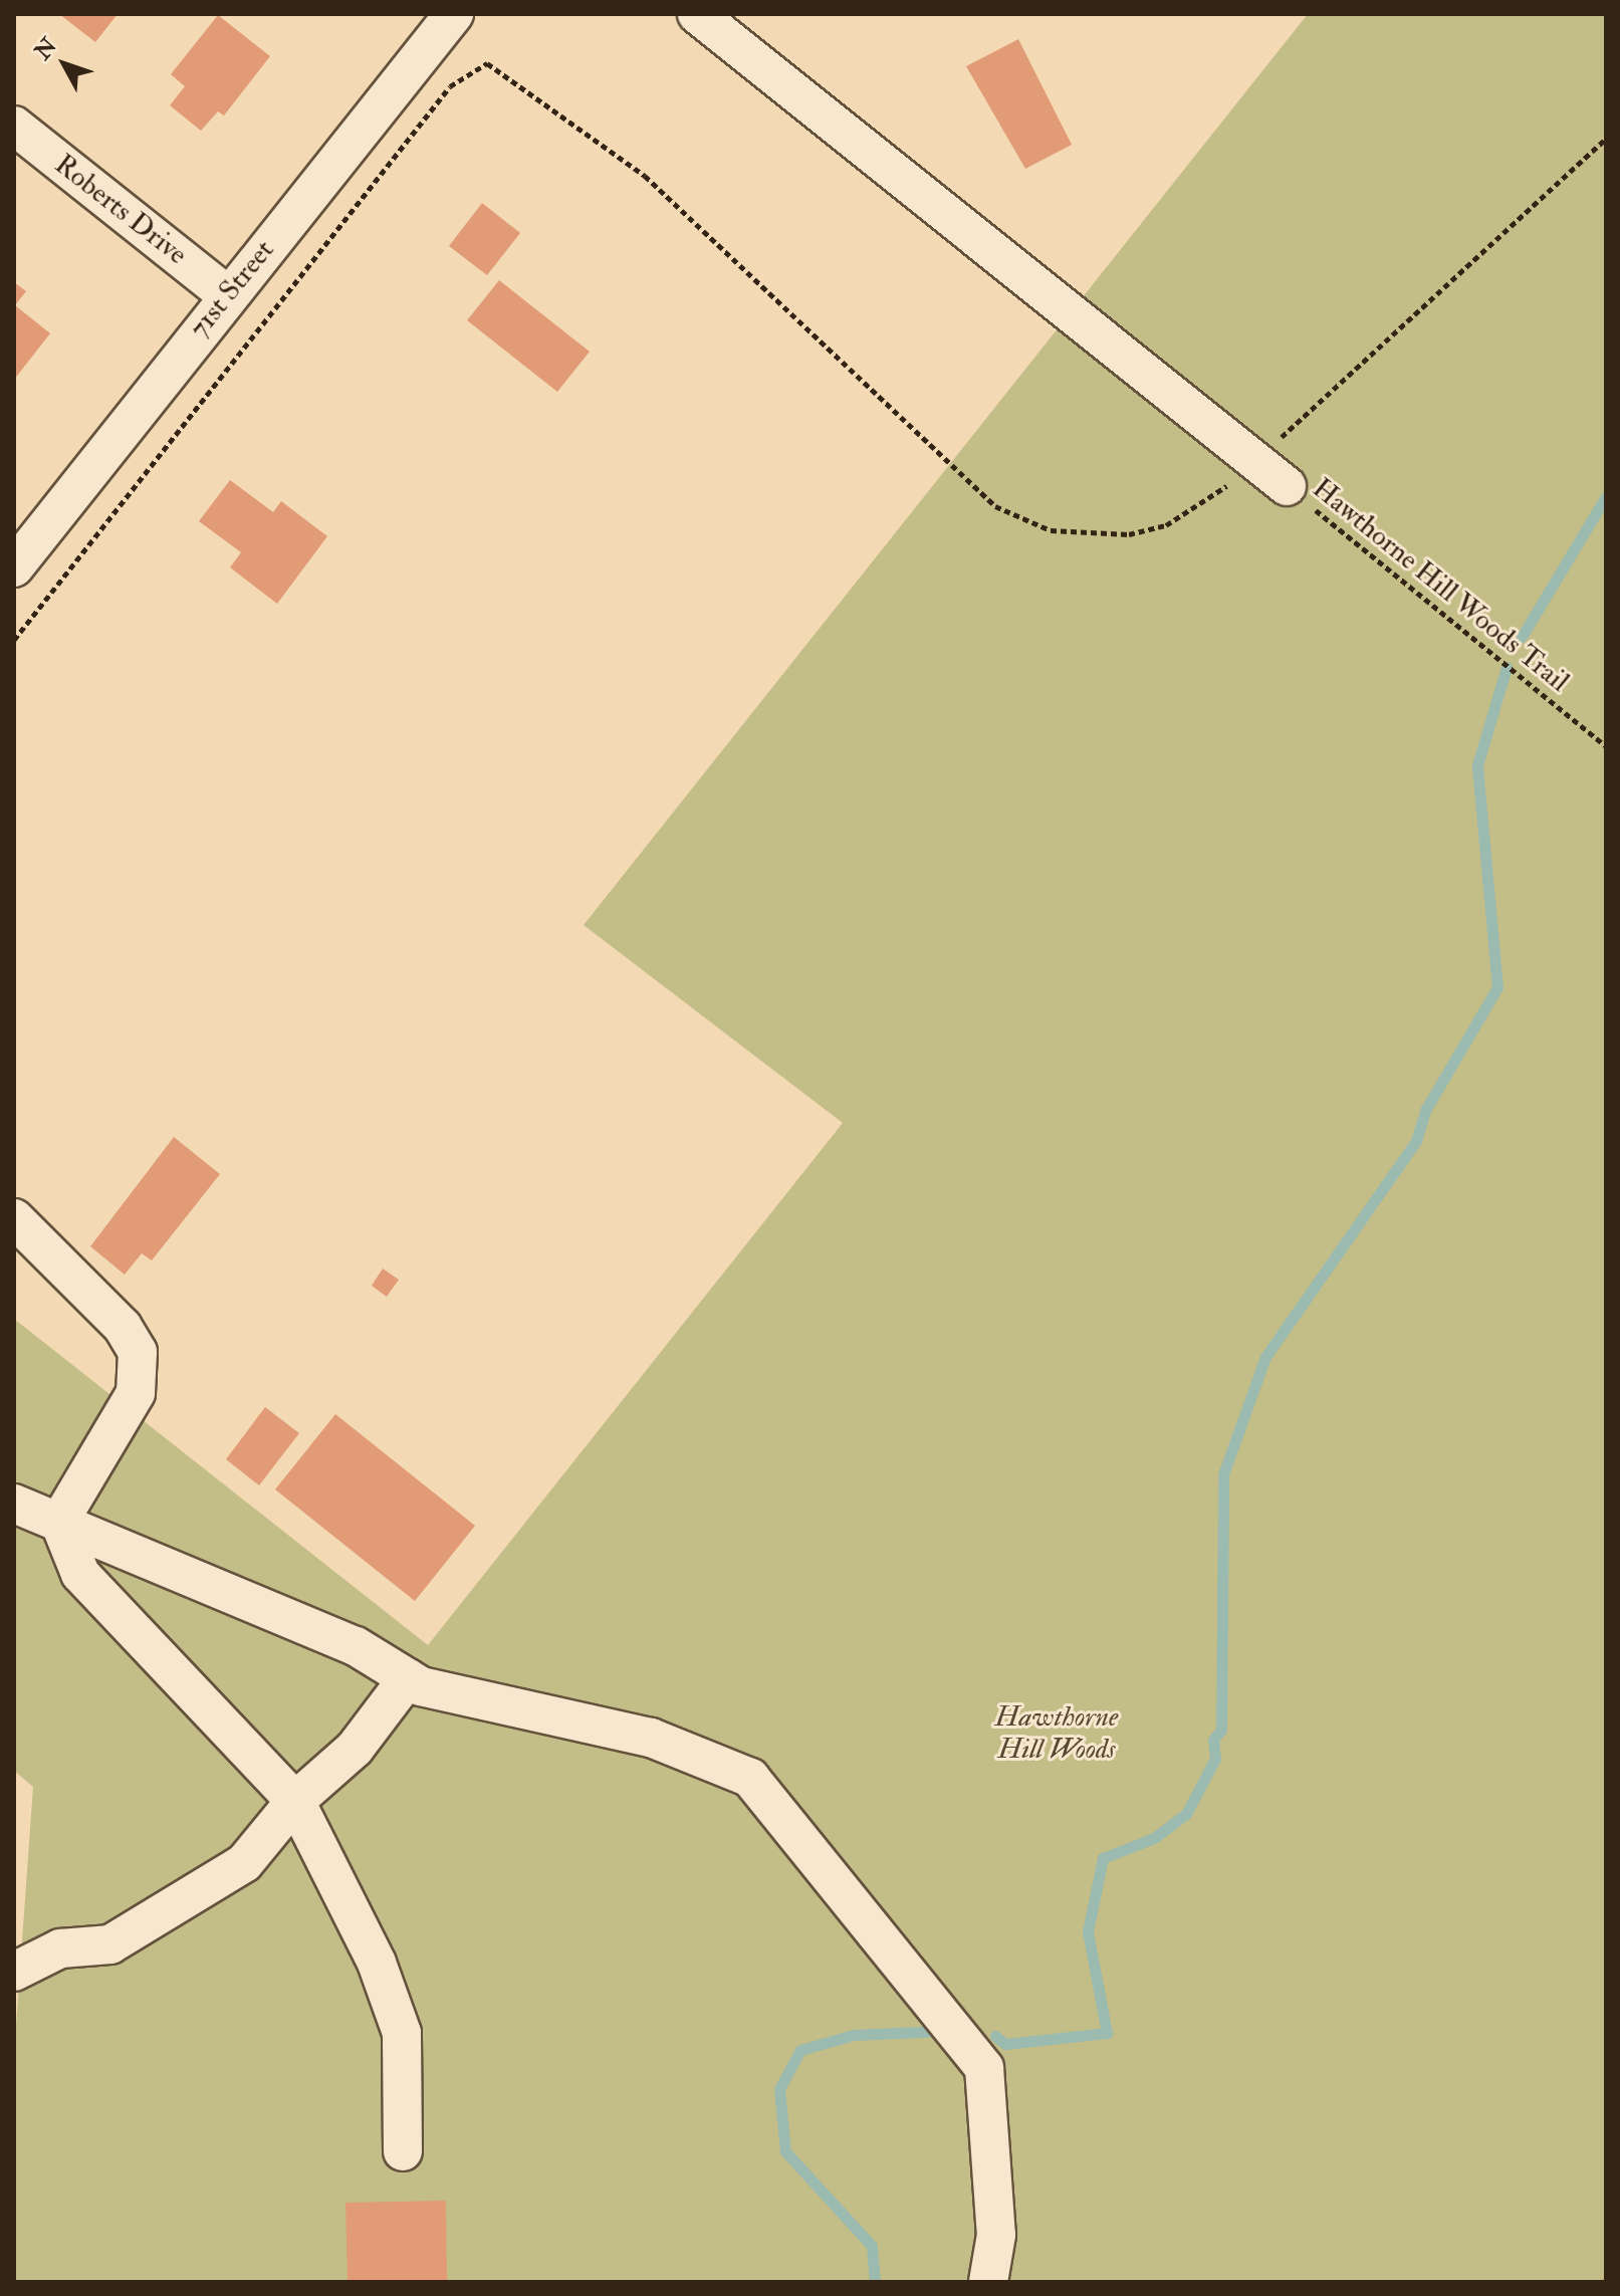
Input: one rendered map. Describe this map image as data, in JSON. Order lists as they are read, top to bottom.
{
  "streets": {
    "street": ["Roberts Drive", "71st Street"],
    "path": ["Hawthorne Hill Woods Trail"]
  },
  "crossings": [
    ["Roberts Drive", "71st Street"]
  ],
  "parks": ["Hawthorne Hill Woods"],
  "north": "top left"
}
